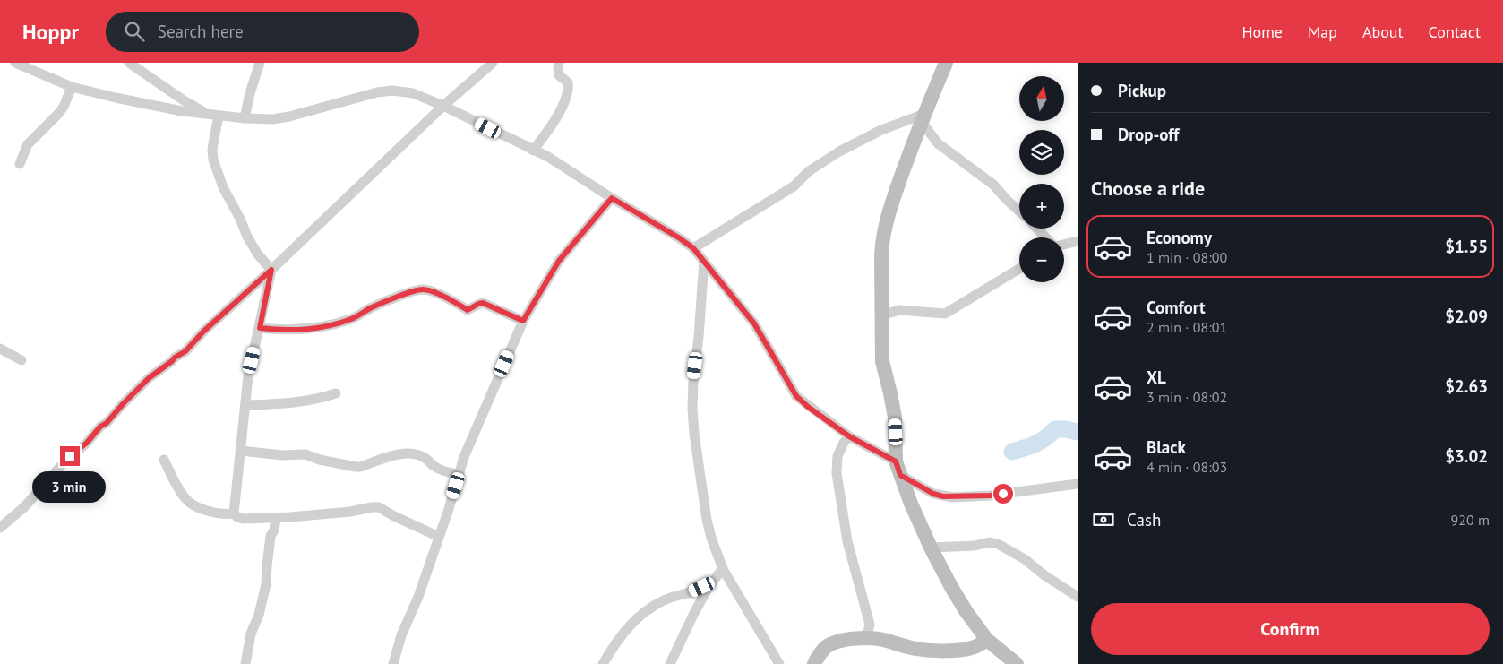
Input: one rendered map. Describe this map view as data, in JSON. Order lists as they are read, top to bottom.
{
  "north": "top",
  "page": {
    "header": "Hoppr",
    "search": "Search here",
    "nav": [
      "Home",
      "Map",
      "About",
      "Contact"
    ],
    "banner": ["Pickup", "Drop-off"],
    "map_buttons": ["+", "−"],
    "heading": "Choose a ride",
    "list": [
      {
        "name": "Economy",
        "note": "1 min · 08:00",
        "value": "$1.55"
      },
      {
        "name": "Comfort",
        "note": "2 min · 08:01",
        "value": "$2.09"
      },
      {
        "name": "XL",
        "note": "3 min · 08:02",
        "value": "$2.63"
      },
      {
        "name": "Black",
        "note": "4 min · 08:03",
        "value": "$3.02"
      }
    ],
    "bubble": "3 min",
    "pay": ["Cash", "920 m"],
    "buttons": "Confirm"
  }
}
